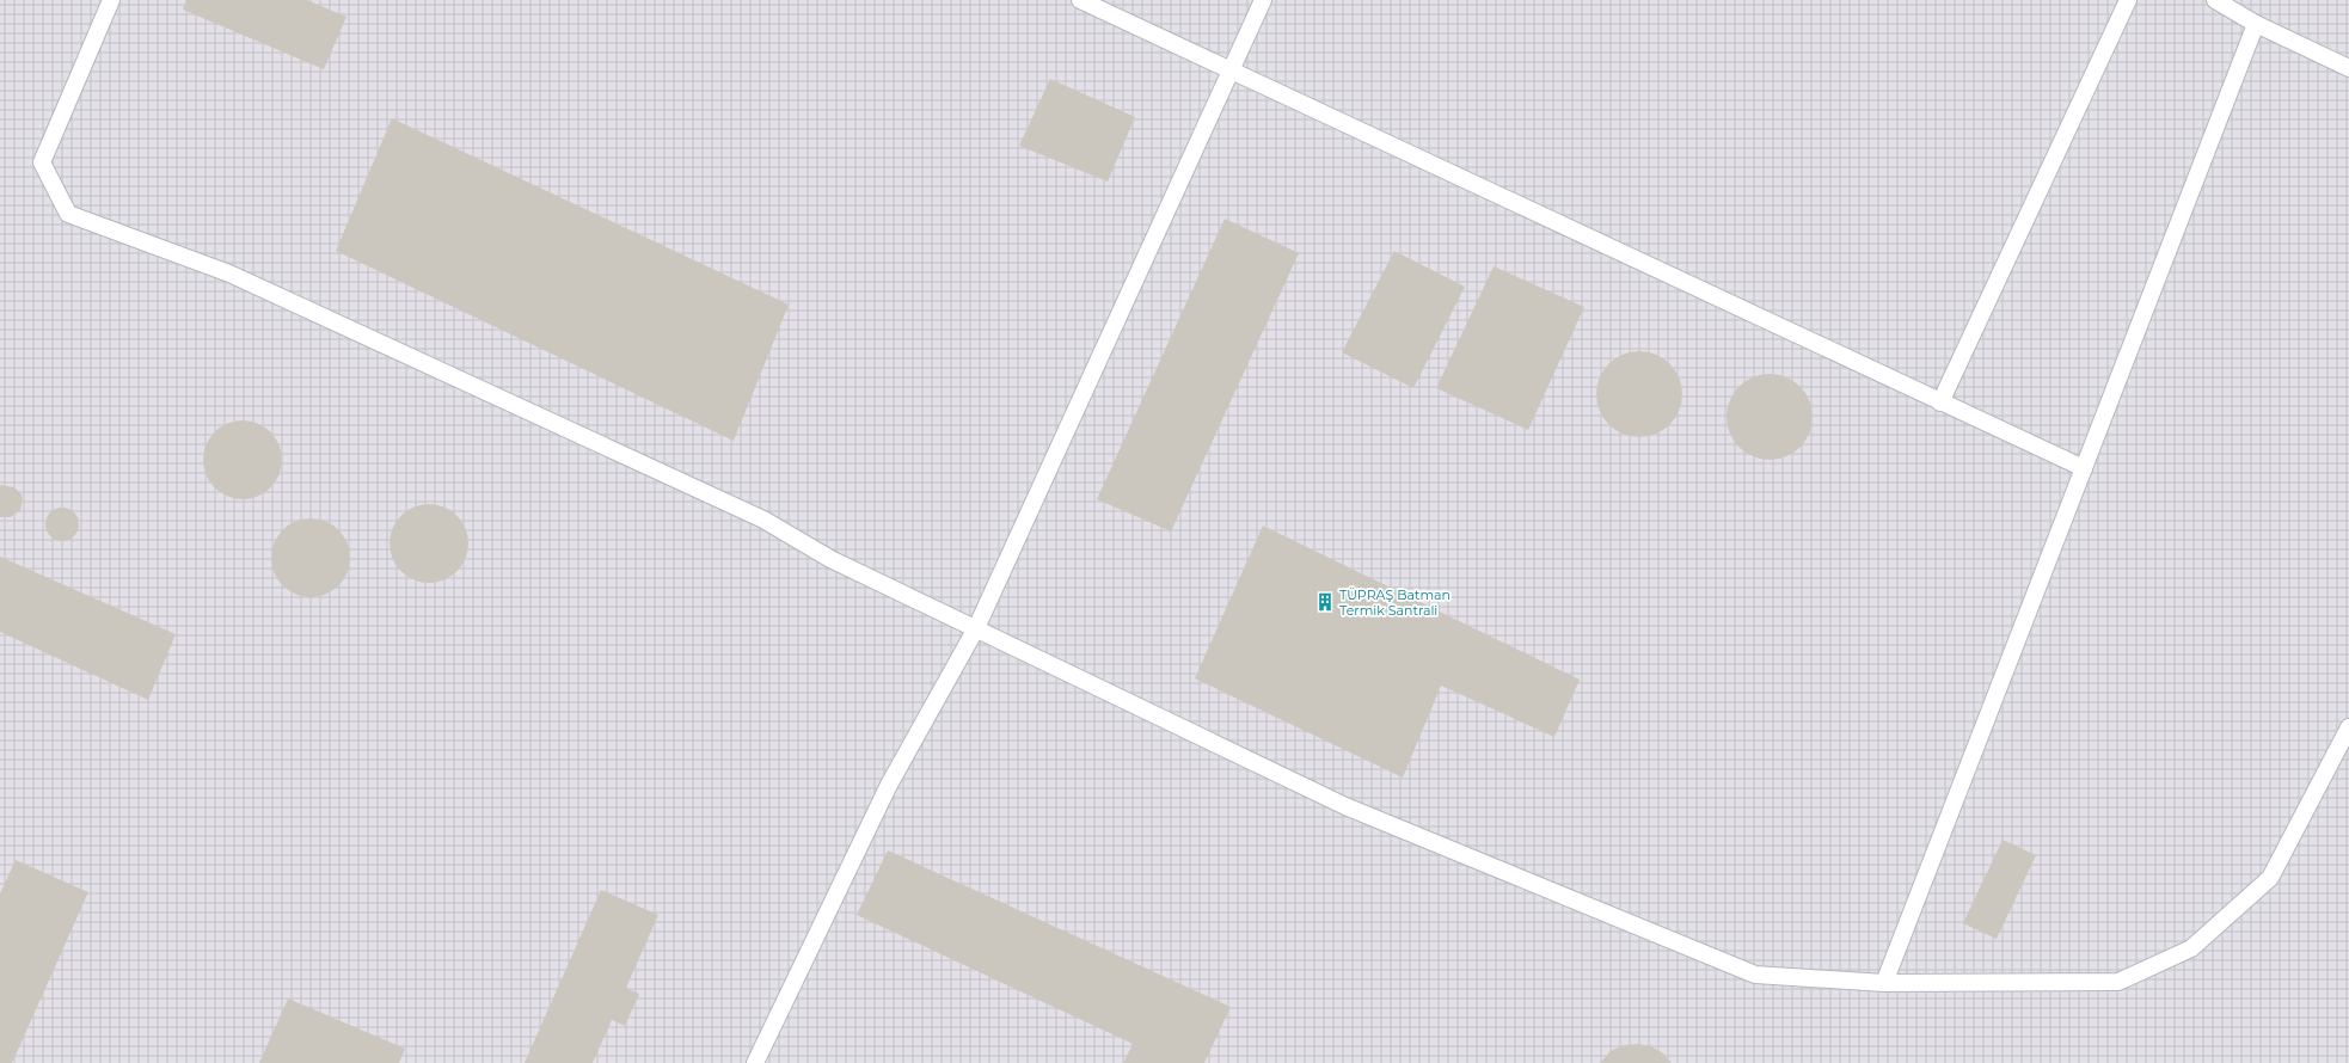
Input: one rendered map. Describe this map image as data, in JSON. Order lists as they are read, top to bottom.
{
  "places": {
    "building": ["TÜPRAŞ Batman Termik Santrali"]
  }
}
